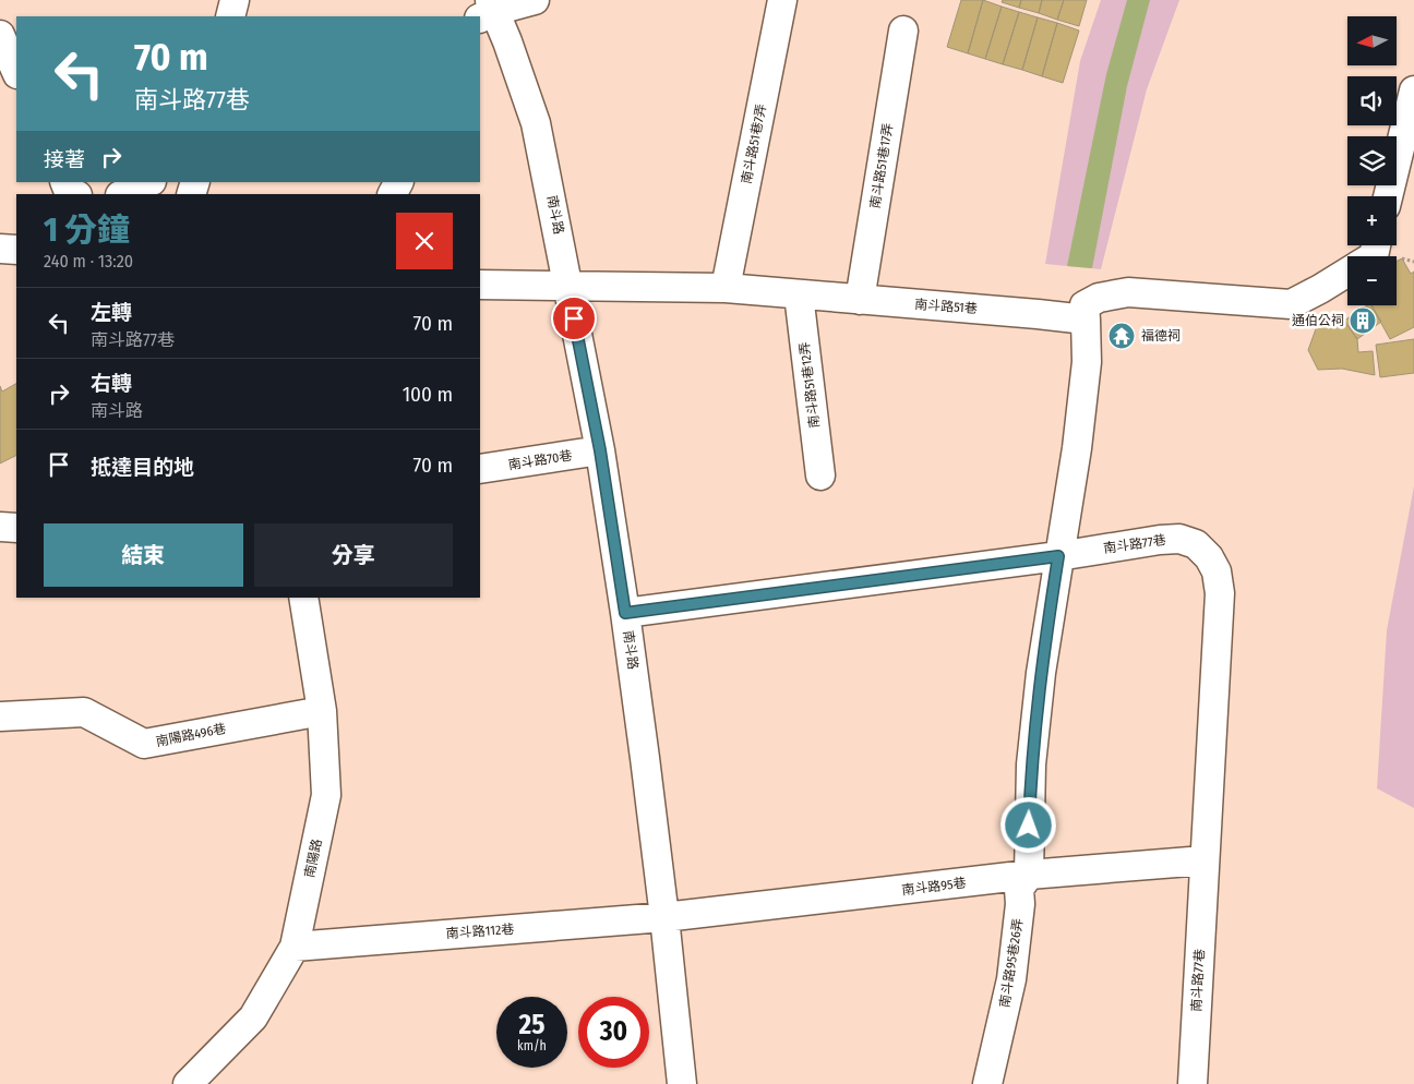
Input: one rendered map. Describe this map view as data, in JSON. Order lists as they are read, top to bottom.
{
  "streets": {
    "street": [
      "南斗路51巷7弄",
      "南斗路51巷17弄",
      "南斗路",
      "南斗路51巷",
      "南斗路51巷12弄",
      "南斗路70巷",
      "南斗路77巷",
      "南陽路496巷",
      "南陽路",
      "南斗路95巷",
      "南斗路112巷",
      "南斗路95巷26弄"
    ]
  },
  "crossings": [
    ["南斗路51巷7弄", "南斗路51巷"],
    ["南斗路51巷17弄", "南斗路51巷"],
    ["南斗路", "南斗路51巷"],
    ["南斗路", "南斗路70巷"],
    ["南斗路", "南斗路77巷"],
    ["南斗路", "南斗路95巷"],
    ["南斗路", "南斗路112巷"],
    ["南斗路51巷", "南斗路51巷12弄"],
    ["南斗路77巷", "南斗路95巷"],
    ["南斗路77巷", "南斗路95巷26弄"],
    ["南陽路496巷", "南陽路"],
    ["南陽路", "南斗路112巷"],
    ["南斗路95巷", "南斗路112巷"],
    ["南斗路95巷", "南斗路95巷26弄"]
  ],
  "places": {
    "building": ["通伯公祠"],
    "temple": ["福德祠"]
  },
  "north": "left",
  "page": {
    "map_buttons": ["+", "−"],
    "turn": ["70 m", "南斗路77巷"],
    "then": "接著",
    "heading": ["1 分鐘", "240 m · 13:20"],
    "list": [
      {
        "name": "左轉",
        "note": "南斗路77巷",
        "value": "70 m"
      },
      {
        "name": "右轉",
        "note": "南斗路",
        "value": "100 m"
      },
      {
        "name": "抵達目的地",
        "value": "70 m"
      }
    ],
    "buttons": ["結束", "分享"],
    "speed": "25 km/h",
    "limit": "30"
  }
}
